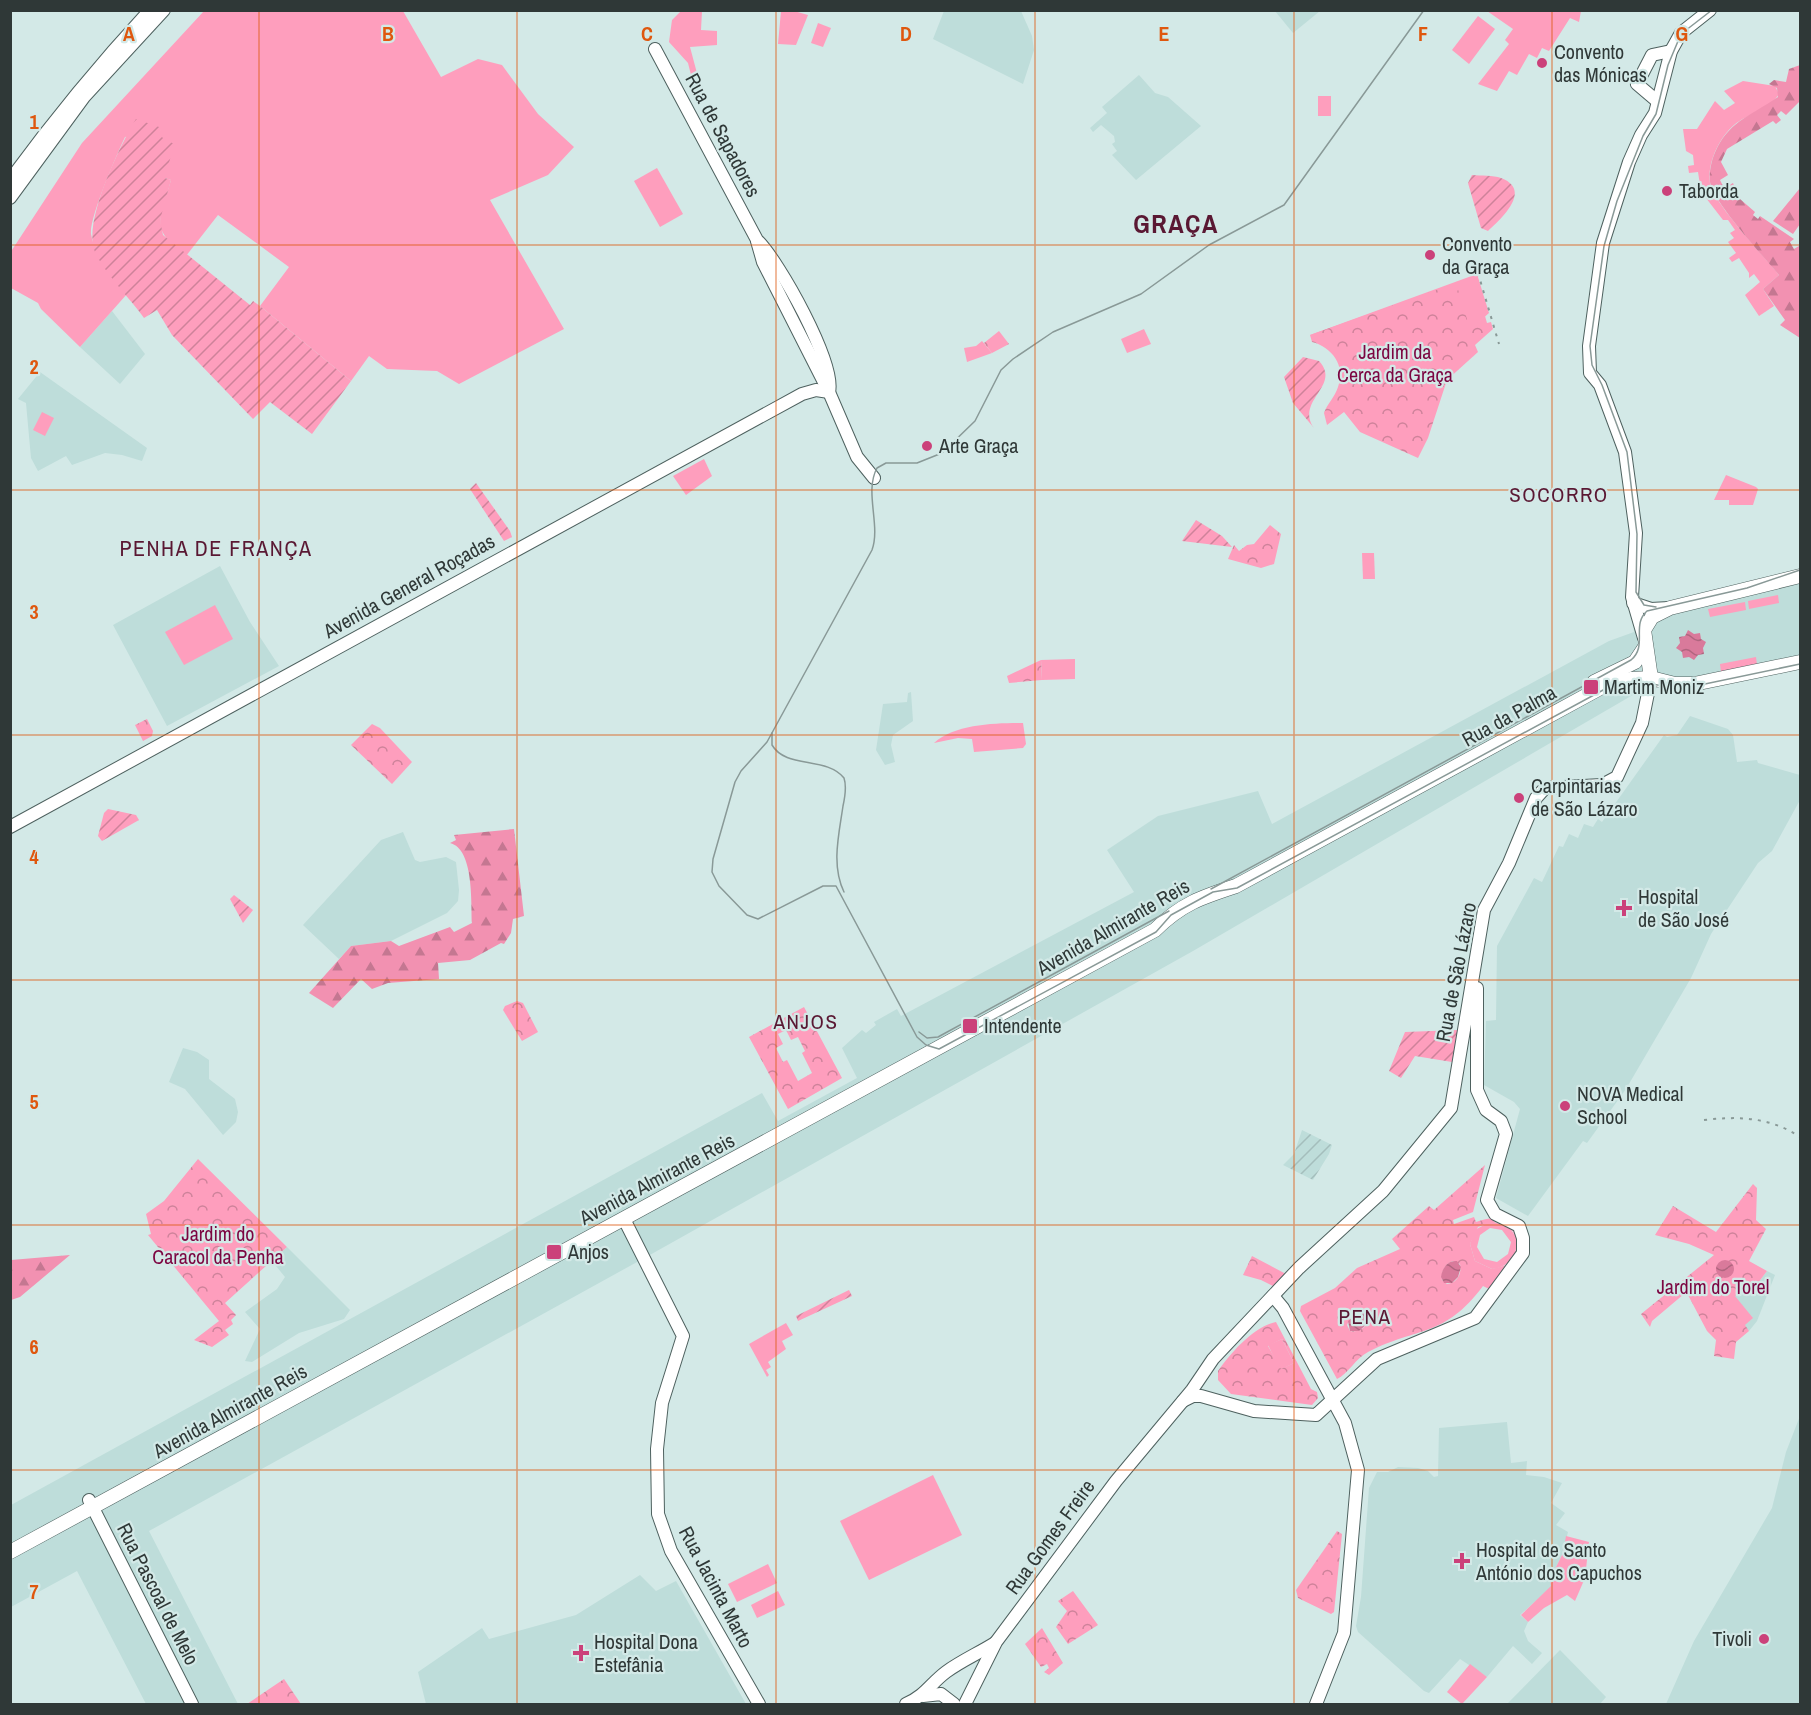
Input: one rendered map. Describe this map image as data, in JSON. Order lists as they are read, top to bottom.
{
  "streets": {
    "main road": ["Rua da Palma", "Avenida Almirante Reis"],
    "street": [
      "Rua de Sapadores",
      "Avenida General Roçadas",
      "Rua de São Lázaro",
      "Rua Gomes Freire",
      "Rua Jacinta Marto",
      "Rua Pascoal de Melo"
    ]
  },
  "crossings": [
    ["Rua de Sapadores", "Avenida General Roçadas"],
    ["Rua da Palma", "Avenida Almirante Reis"],
    ["Rua da Palma", "Rua de São Lázaro"],
    ["Avenida Almirante Reis", "Rua Jacinta Marto"],
    ["Avenida Almirante Reis", "Rua Pascoal de Melo"],
    ["Rua de São Lázaro", "Rua Gomes Freire"]
  ],
  "districts": [
    "GRAÇA",
    "SOCORRO",
    "PENHA DE FRANÇA",
    "ANJOS",
    "PENA"
  ],
  "parks": ["Jardim da Cerca da Graça", "Jardim do Caracol da Penha", "Jardim do Torel"],
  "places": {
    "other": [
      "Convento das Mónicas",
      "Taborda",
      "Convento da Graça",
      "Arte Graça",
      "Carpintarias de São Lázaro",
      "NOVA Medical School",
      "Tivoli"
    ],
    "transit": ["Martim Moniz", "Intendente", "Anjos"],
    "health": ["Hospital de São José", "Hospital de Santo António dos Capuchos", "Hospital Dona Estefânia"]
  },
  "grid": {
    "columns": [
      "A",
      "B",
      "C",
      "D",
      "E",
      "F",
      "G"
    ],
    "rows": [
      "1",
      "2",
      "3",
      "4",
      "5",
      "6",
      "7"
    ]
  }
}
